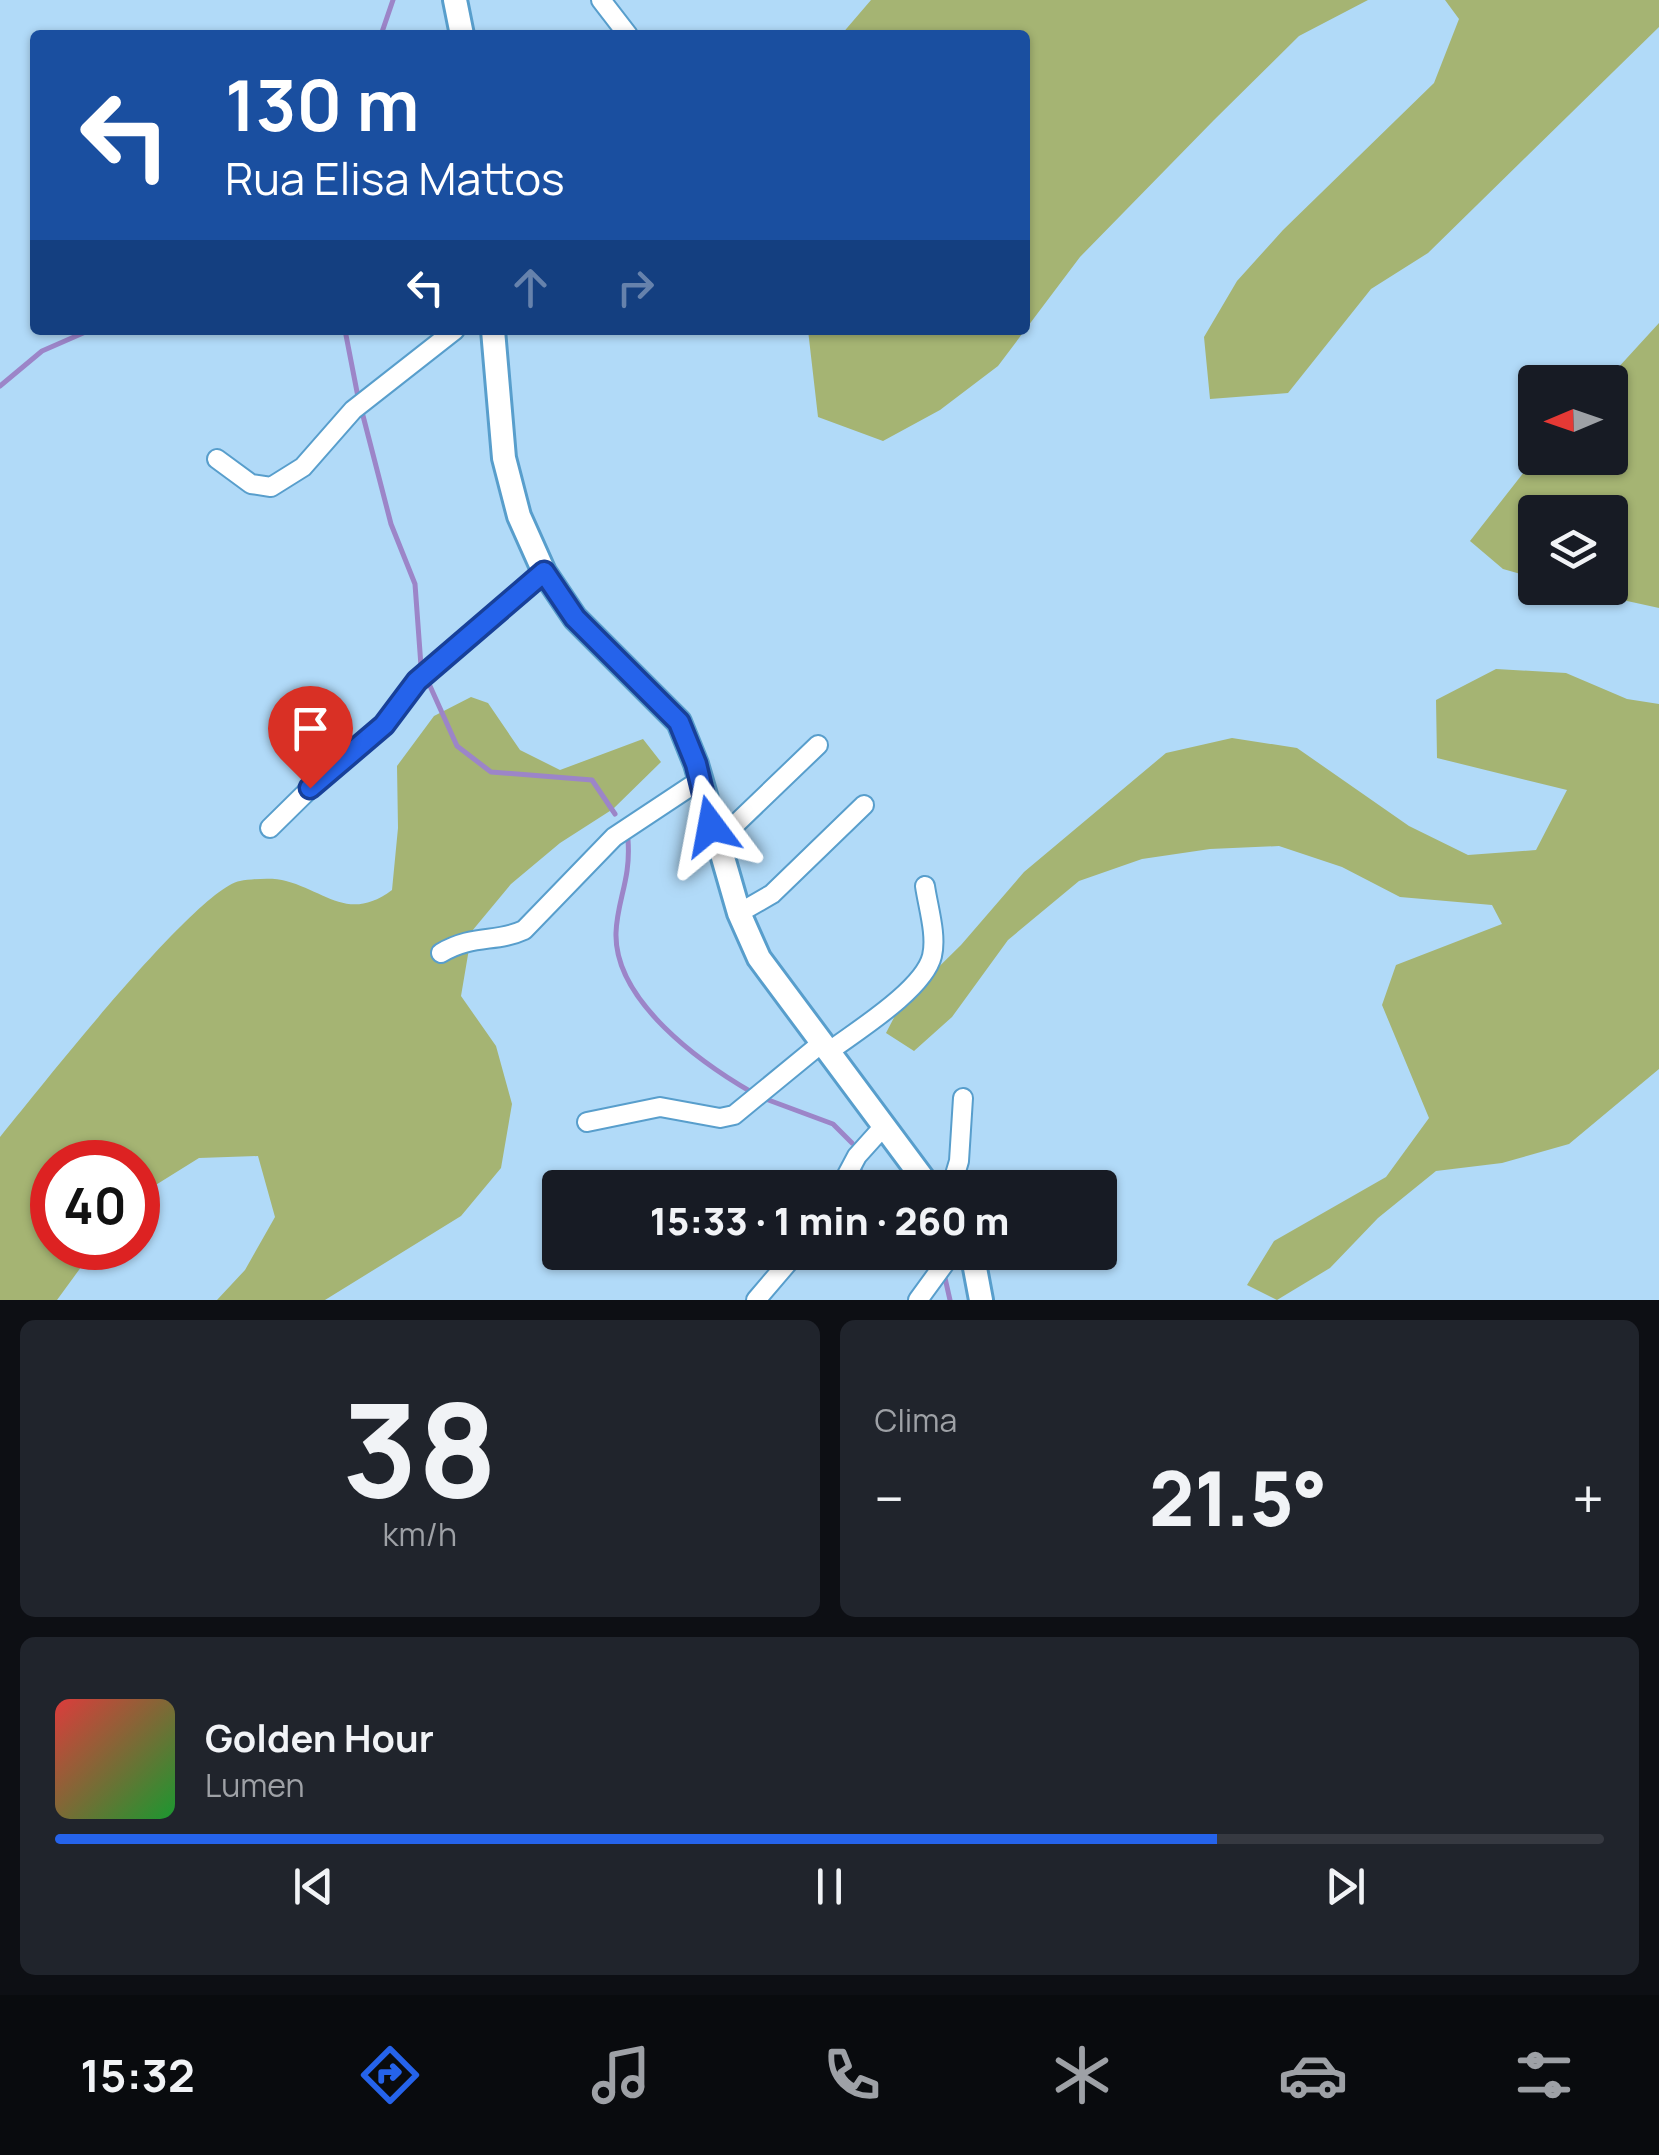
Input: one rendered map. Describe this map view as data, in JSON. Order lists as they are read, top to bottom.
{
  "north": "left",
  "page": {
    "turn": ["130 m", "Rua Elisa Mattos"],
    "limit": "40",
    "trip": "15:33 · 1 min · 260 m",
    "tile": [
      ["38", "km/h"],
      "Clima"
    ],
    "heat": ["−", "21.5°", "+"],
    "song": ["Golden Hour", "Lumen"],
    "tabs": "15:32"
  }
}
